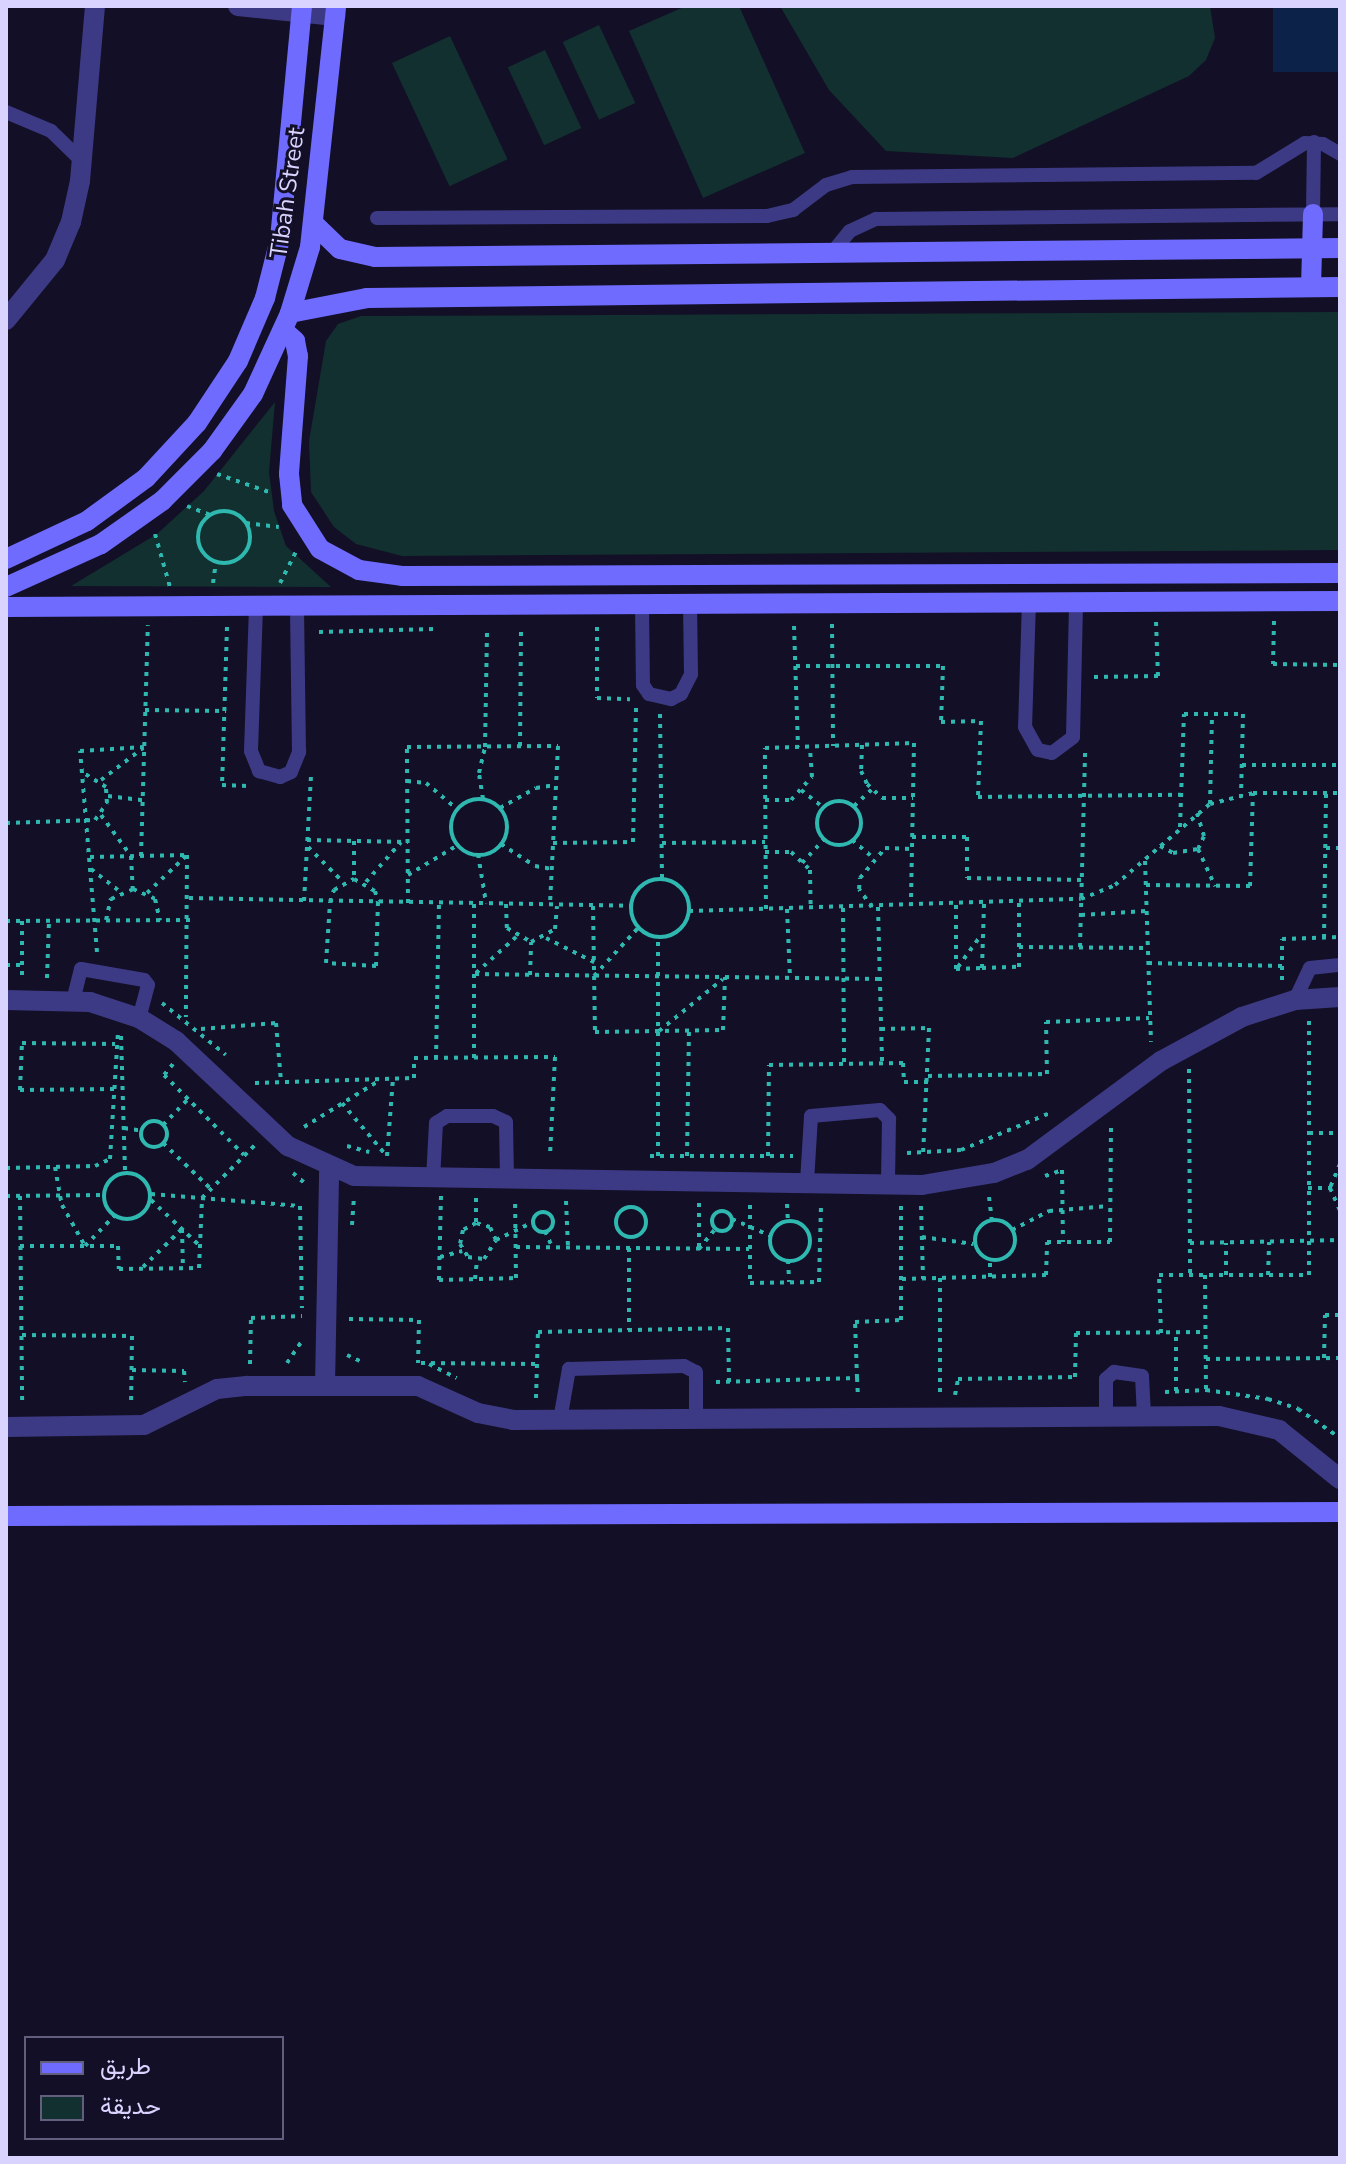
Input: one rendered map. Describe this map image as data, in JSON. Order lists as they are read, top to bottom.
{
  "streets": {
    "street": ["Tibah Street"]
  },
  "legend": ["طريق", "حديقة"]
}
